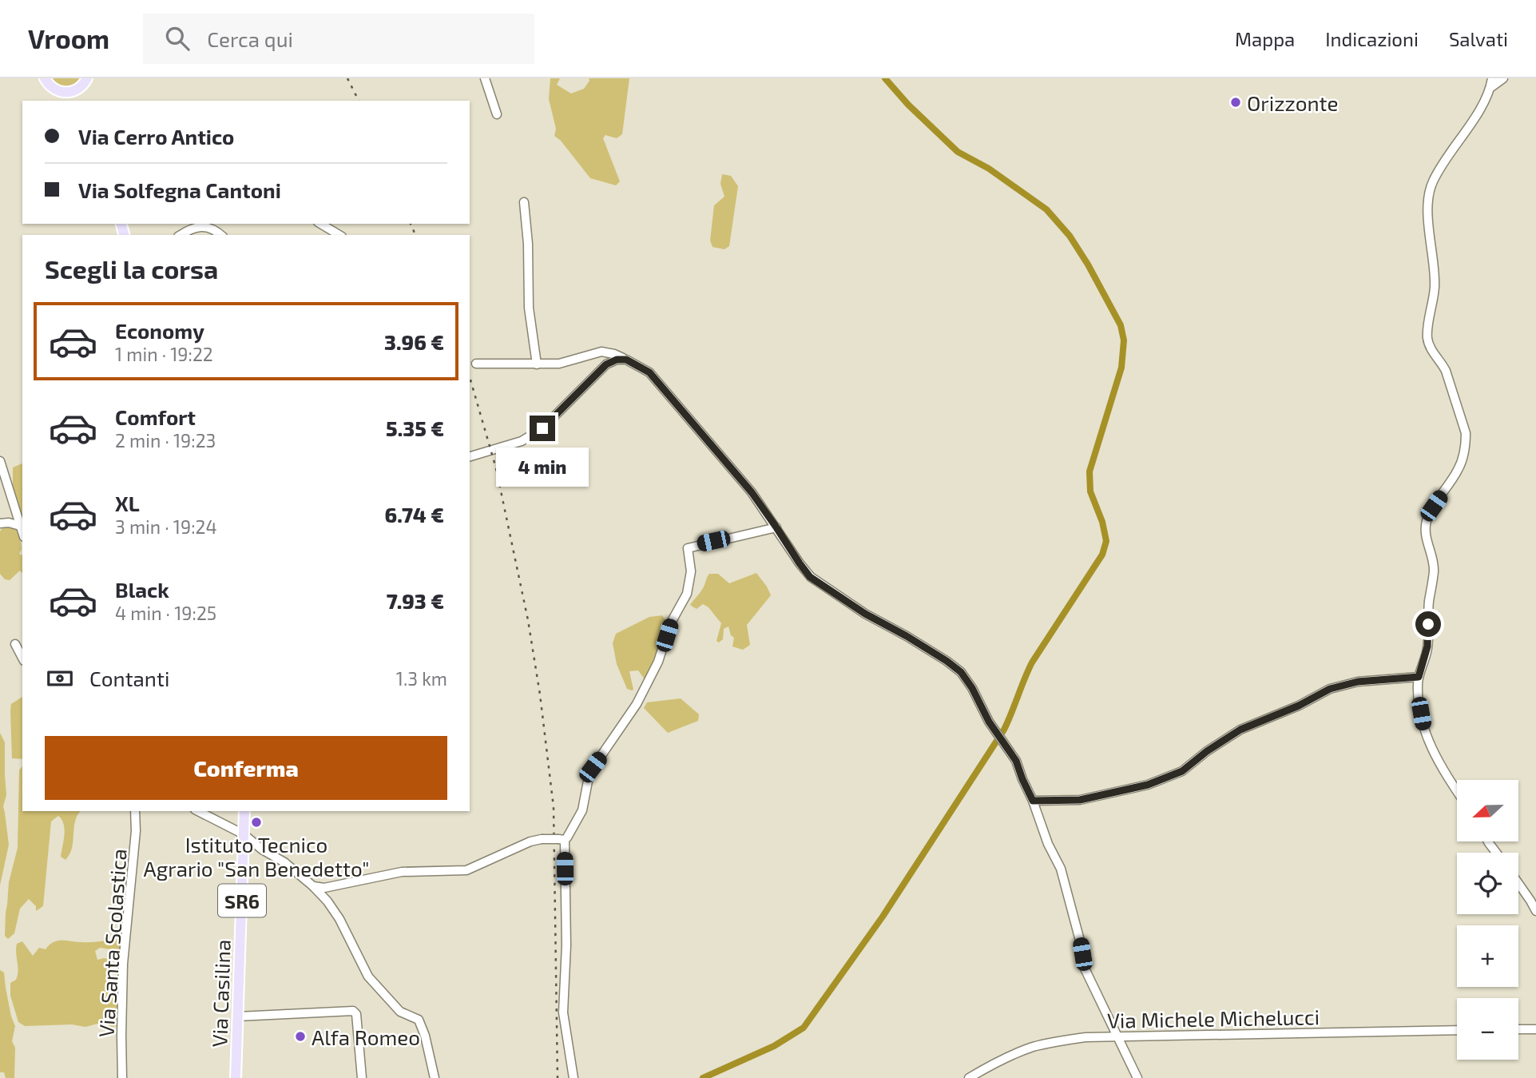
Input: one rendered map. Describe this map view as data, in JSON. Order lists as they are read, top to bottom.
{
  "streets": {
    "main road": ["SR6", "Via Casilina"],
    "street": ["Via Santa Scolastica", "Via Michele Michelucci"]
  },
  "places": ["Orizzonte", "Istituto Tecnico Agrario \"San Benedetto\"", "Alfa Romeo"],
  "north": "left",
  "page": {
    "header": "Vroom",
    "search": "Cerca qui",
    "nav": ["Mappa", "Indicazioni", "Salvati"],
    "banner": ["Via Cerro Antico", "Via Solfegna Cantoni"],
    "heading": "Scegli la corsa",
    "list": [
      {
        "name": "Economy",
        "note": "1 min · 19:22",
        "value": "3.96 €"
      },
      {
        "name": "Comfort",
        "note": "2 min · 19:23",
        "value": "5.35 €"
      },
      {
        "name": "XL",
        "note": "3 min · 19:24",
        "value": "6.74 €"
      },
      {
        "name": "Black",
        "note": "4 min · 19:25",
        "value": "7.93 €"
      }
    ],
    "bubble": "4 min",
    "pay": ["Contanti", "1.3 km"],
    "buttons": "Conferma",
    "map_buttons": ["+", "−"]
  }
}
